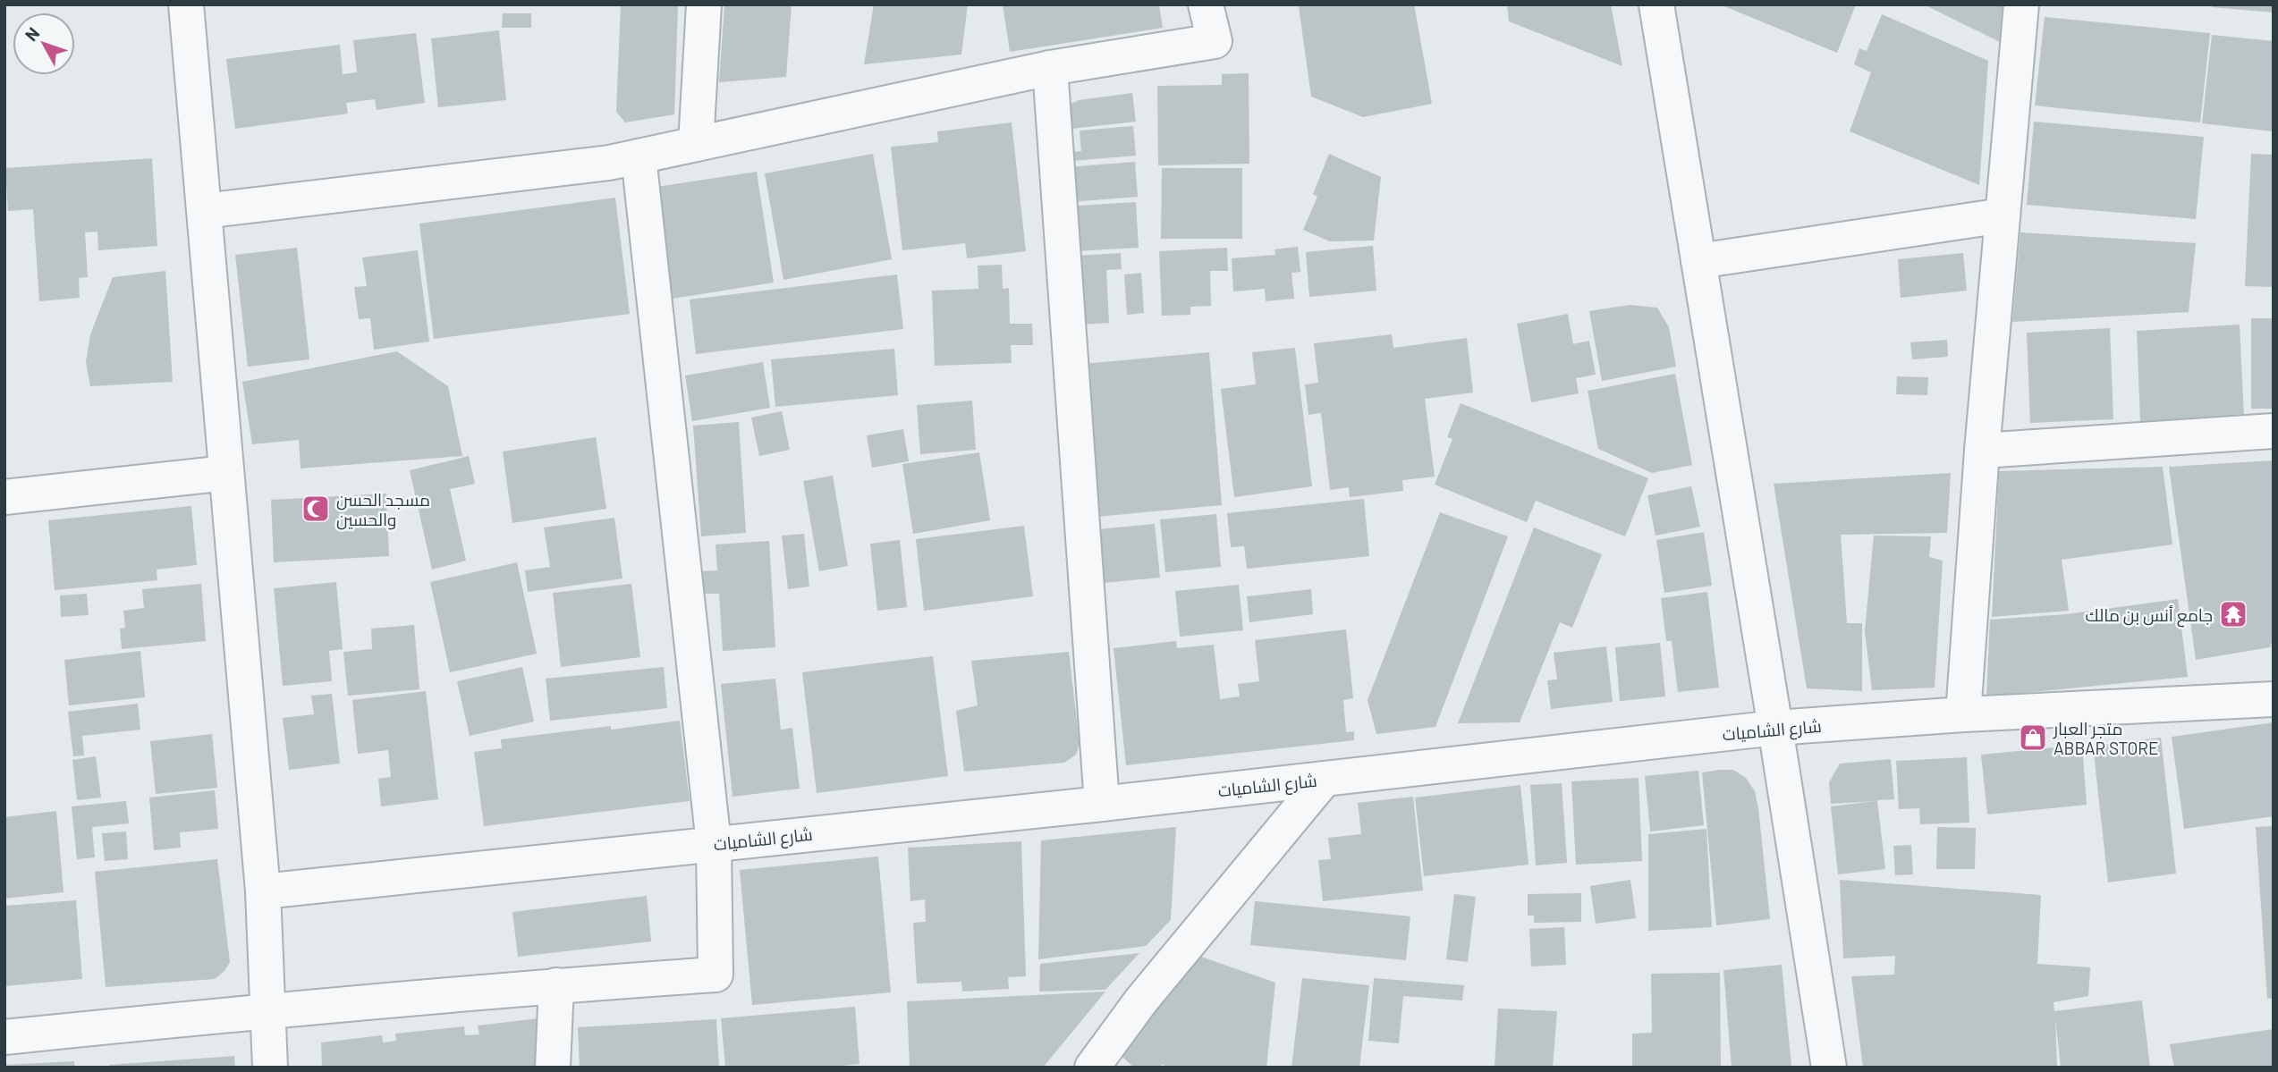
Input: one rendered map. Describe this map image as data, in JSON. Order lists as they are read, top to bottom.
{
  "streets": {
    "street": ["شارع الشاميات"]
  },
  "places": {
    "mosque": ["مسجد الحسن والحسين"],
    "temple": ["جامع أنس بن مالك"],
    "shop": ["متجر العبار ABBAR STORE"]
  },
  "north": "top left"
}
